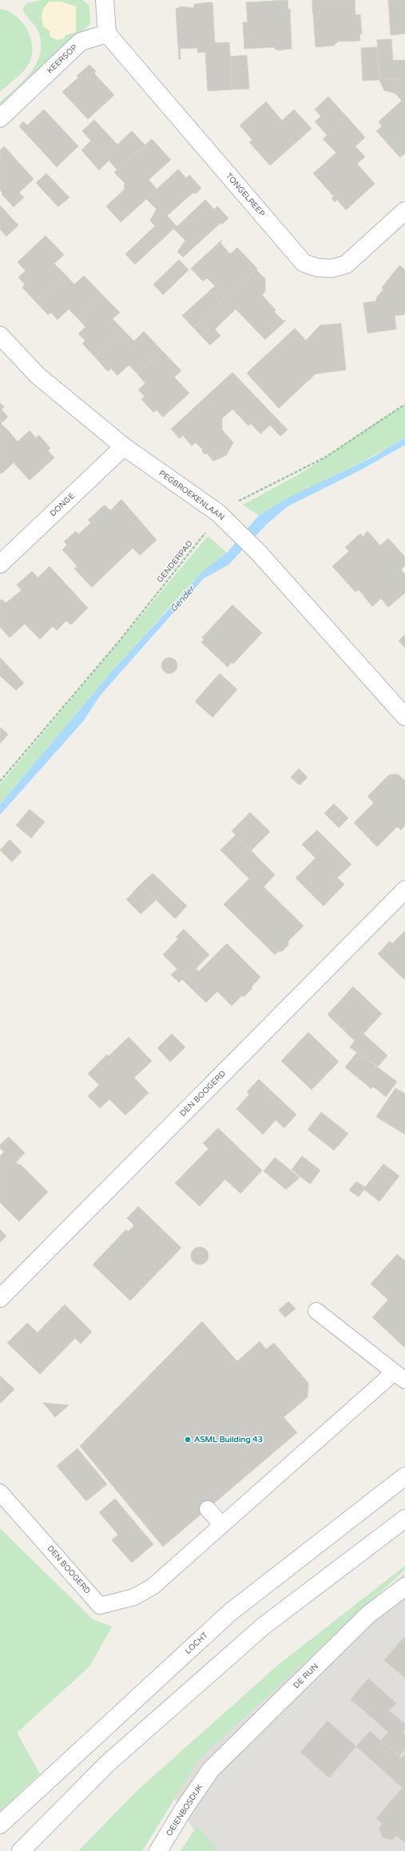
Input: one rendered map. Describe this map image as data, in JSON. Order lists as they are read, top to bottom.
{
  "streets": {
    "street": [
      "KEERSOP",
      "TONGELREEP",
      "PEGBROEKENLAAN",
      "DONGE",
      "DEN BOOGERD",
      "LOCHT",
      "DE RUN",
      "OEIENBOSDIJK"
    ],
    "path": ["GENDERPAD"]
  },
  "crossings": [
    ["KEERSOP", "TONGELREEP"],
    ["PEGBROEKENLAAN", "DONGE"],
    ["PEGBROEKENLAAN", "GENDERPAD"],
    ["DE RUN", "OEIENBOSDIJK"]
  ],
  "water": ["Gender"],
  "places": ["ASML Building 43"]
}
